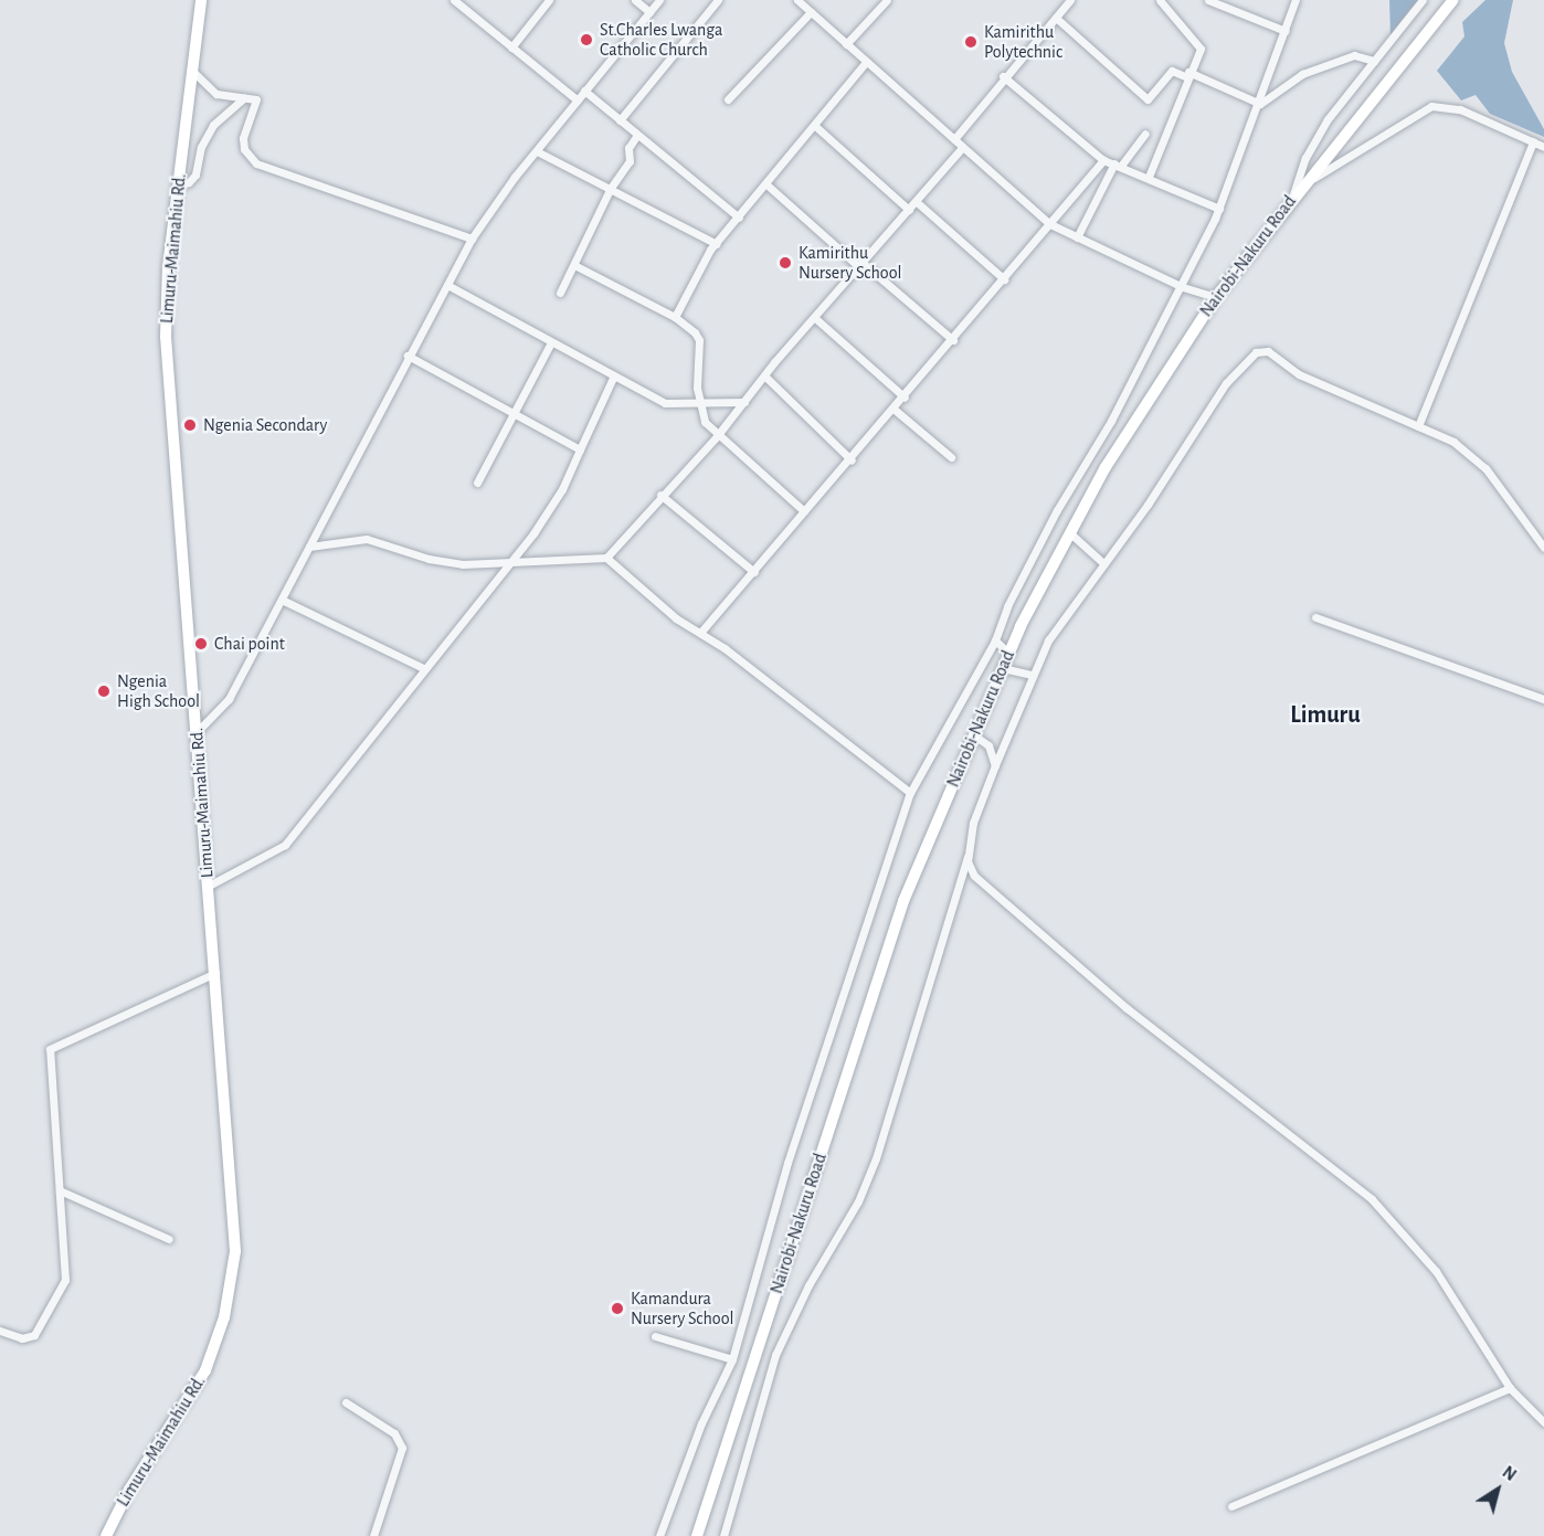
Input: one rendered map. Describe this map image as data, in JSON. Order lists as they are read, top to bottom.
{
  "streets": {
    "highway": ["Limuru-Maimahiu Rd.", "Nairobi-Nakuru Road"]
  },
  "districts": ["Limuru"],
  "places": [
    "St.Charles Lwanga Catholic Church",
    "Kamirithu Polytechnic",
    "Kamirithu Nursery School",
    "Ngenia Secondary",
    "Chai point",
    "Ngenia High School",
    "Kamandura Nursery School"
  ],
  "north": "top right"
}
